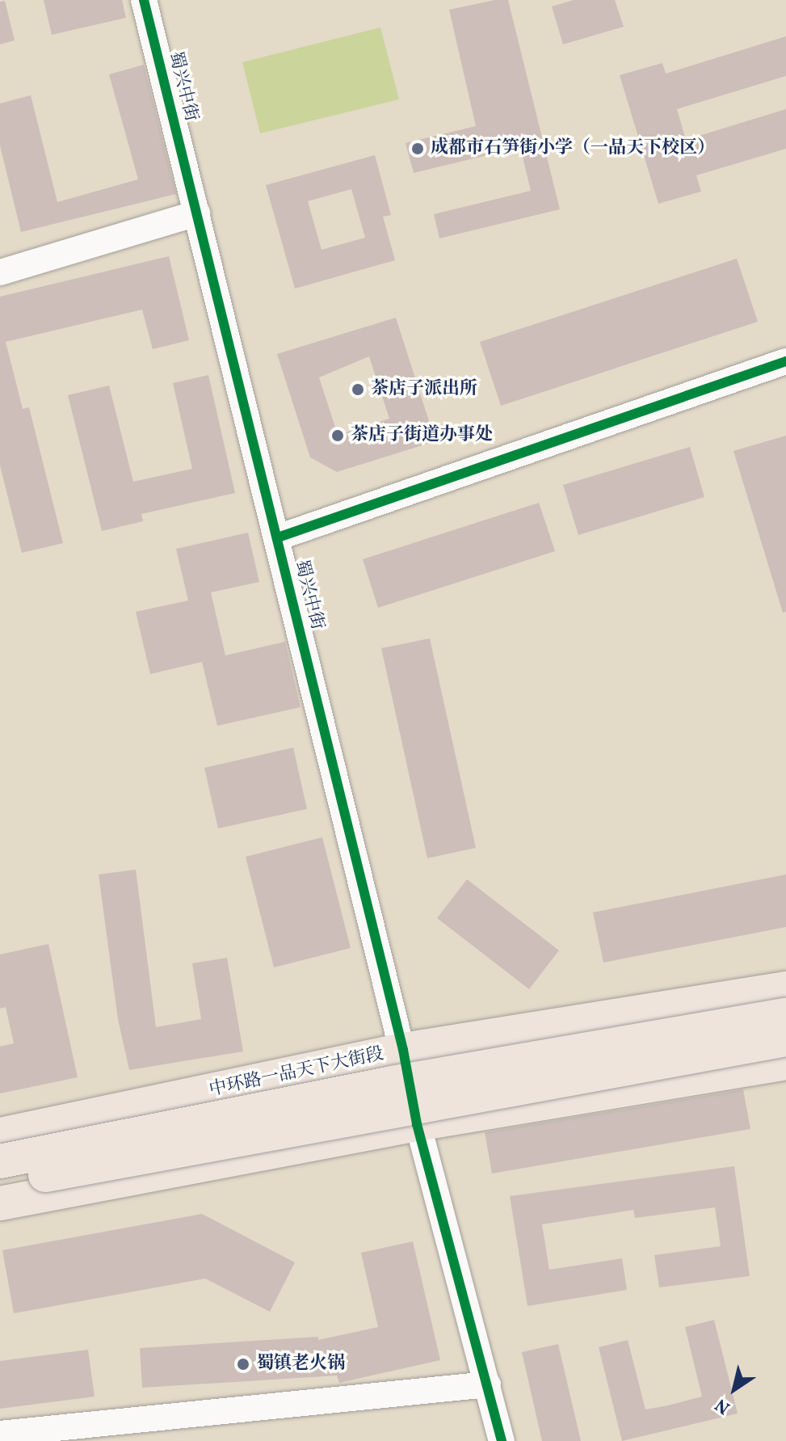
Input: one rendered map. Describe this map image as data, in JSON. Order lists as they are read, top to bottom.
{
  "streets": {
    "main road": ["中环路一品天下大街段"],
    "street": ["蜀兴中街"]
  },
  "crossings": [
    ["蜀兴中街", "中环路一品天下大街段"]
  ],
  "places": [
    "成都市石笋街小学（一品天下校区）",
    "茶店子派出所",
    "茶店子街道办事处",
    "蜀镇老火锅"
  ],
  "north": "bottom left"
}
